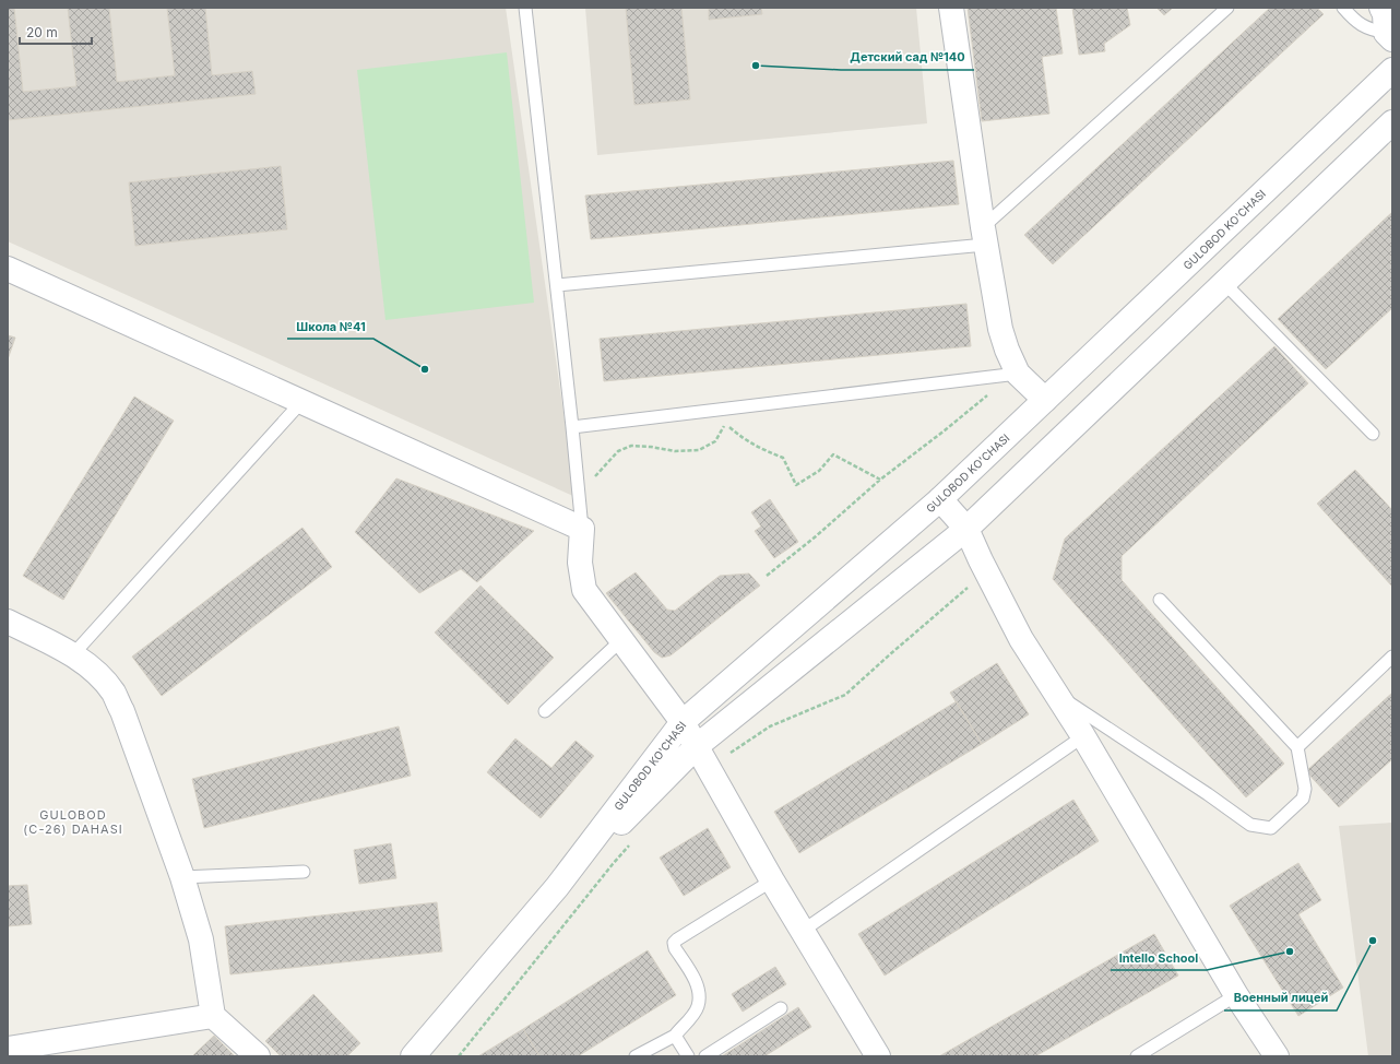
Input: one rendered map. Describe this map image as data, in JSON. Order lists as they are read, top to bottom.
{
  "streets": {
    "street": ["GULOBOD KO'CHASI"]
  },
  "districts": ["GULOBOD (C-26) DAHASI"],
  "places": [
    "Детский сад №140",
    "Школа №41",
    "Военный лицей",
    "Intello School"
  ],
  "scale_bar": "20 m"
}
